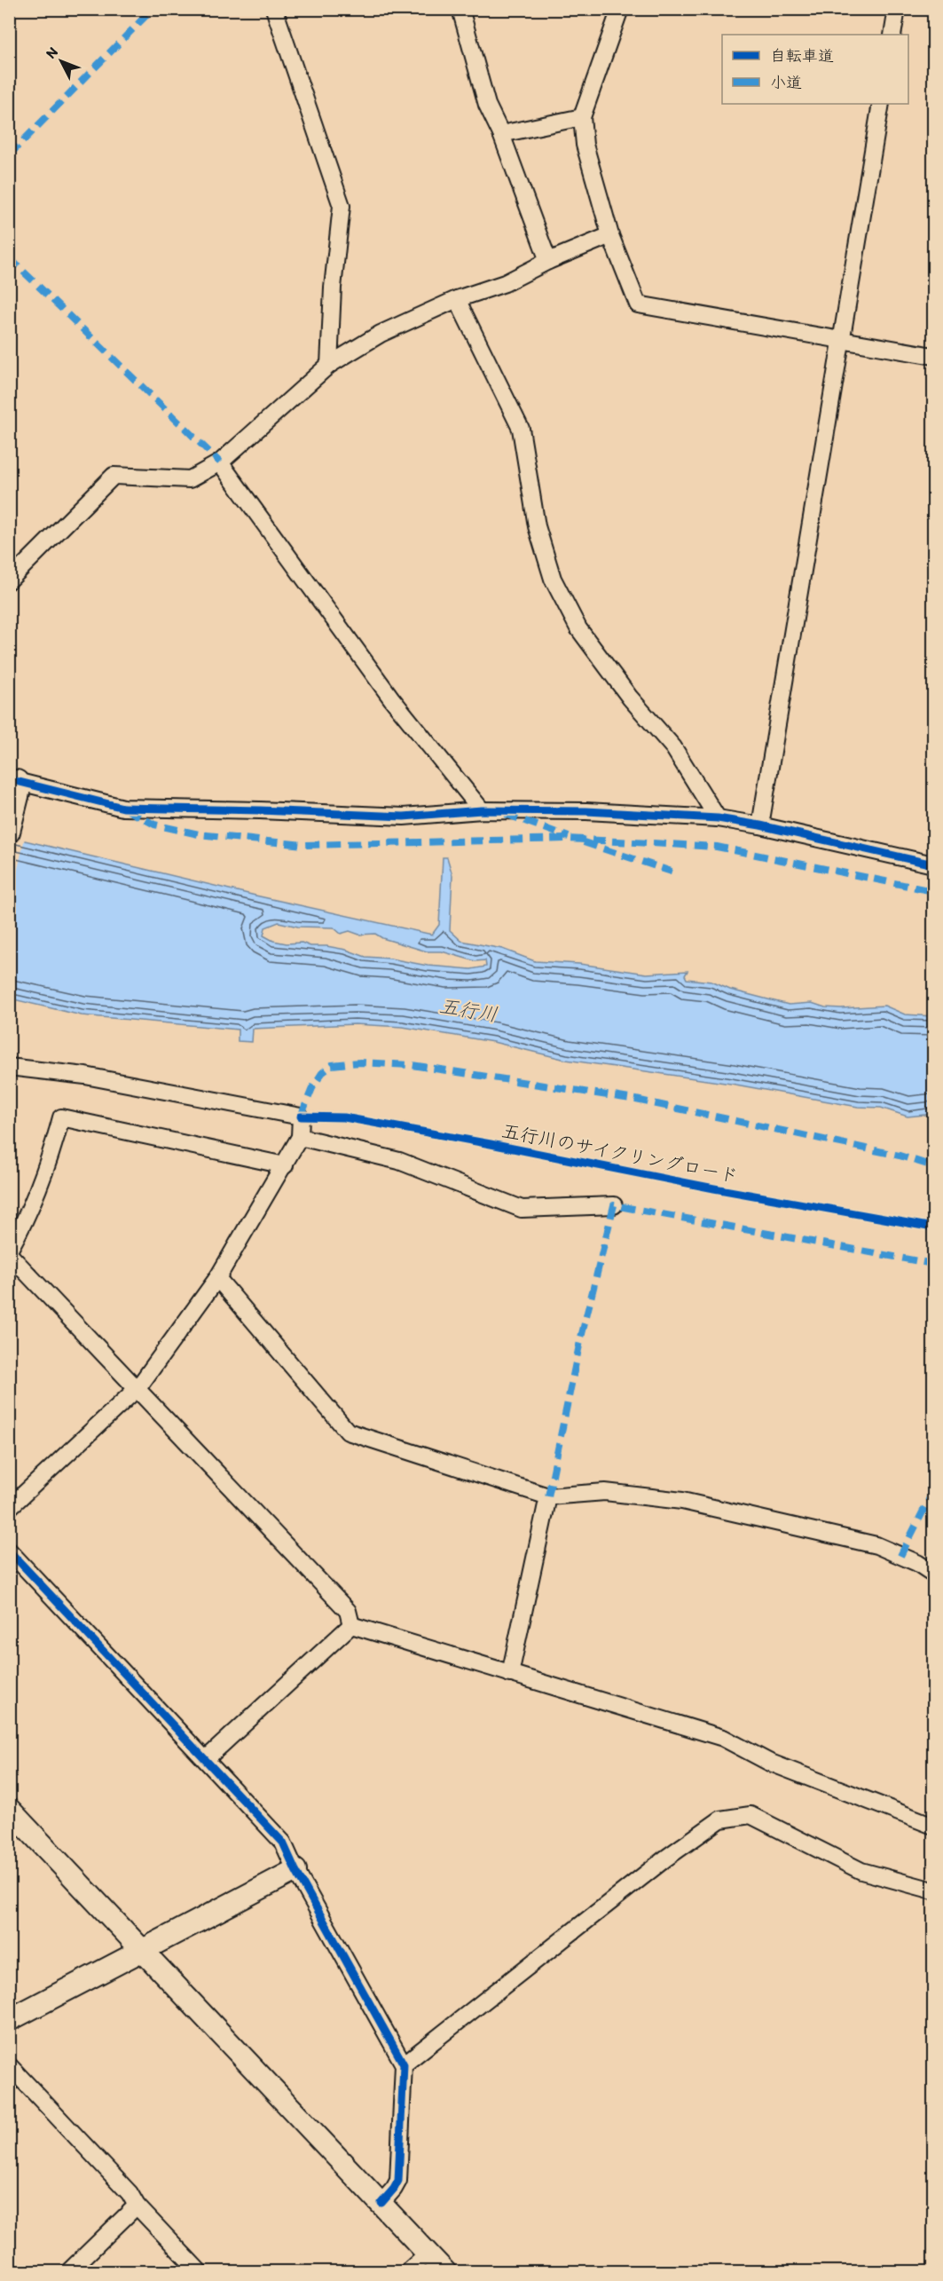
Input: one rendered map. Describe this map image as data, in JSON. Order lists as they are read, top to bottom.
{
  "streets": {
    "cycle path": ["五行川のサイクリングロード"]
  },
  "water": ["五行川"],
  "legend": ["自転車道", "小道"],
  "north": "top left"
}
